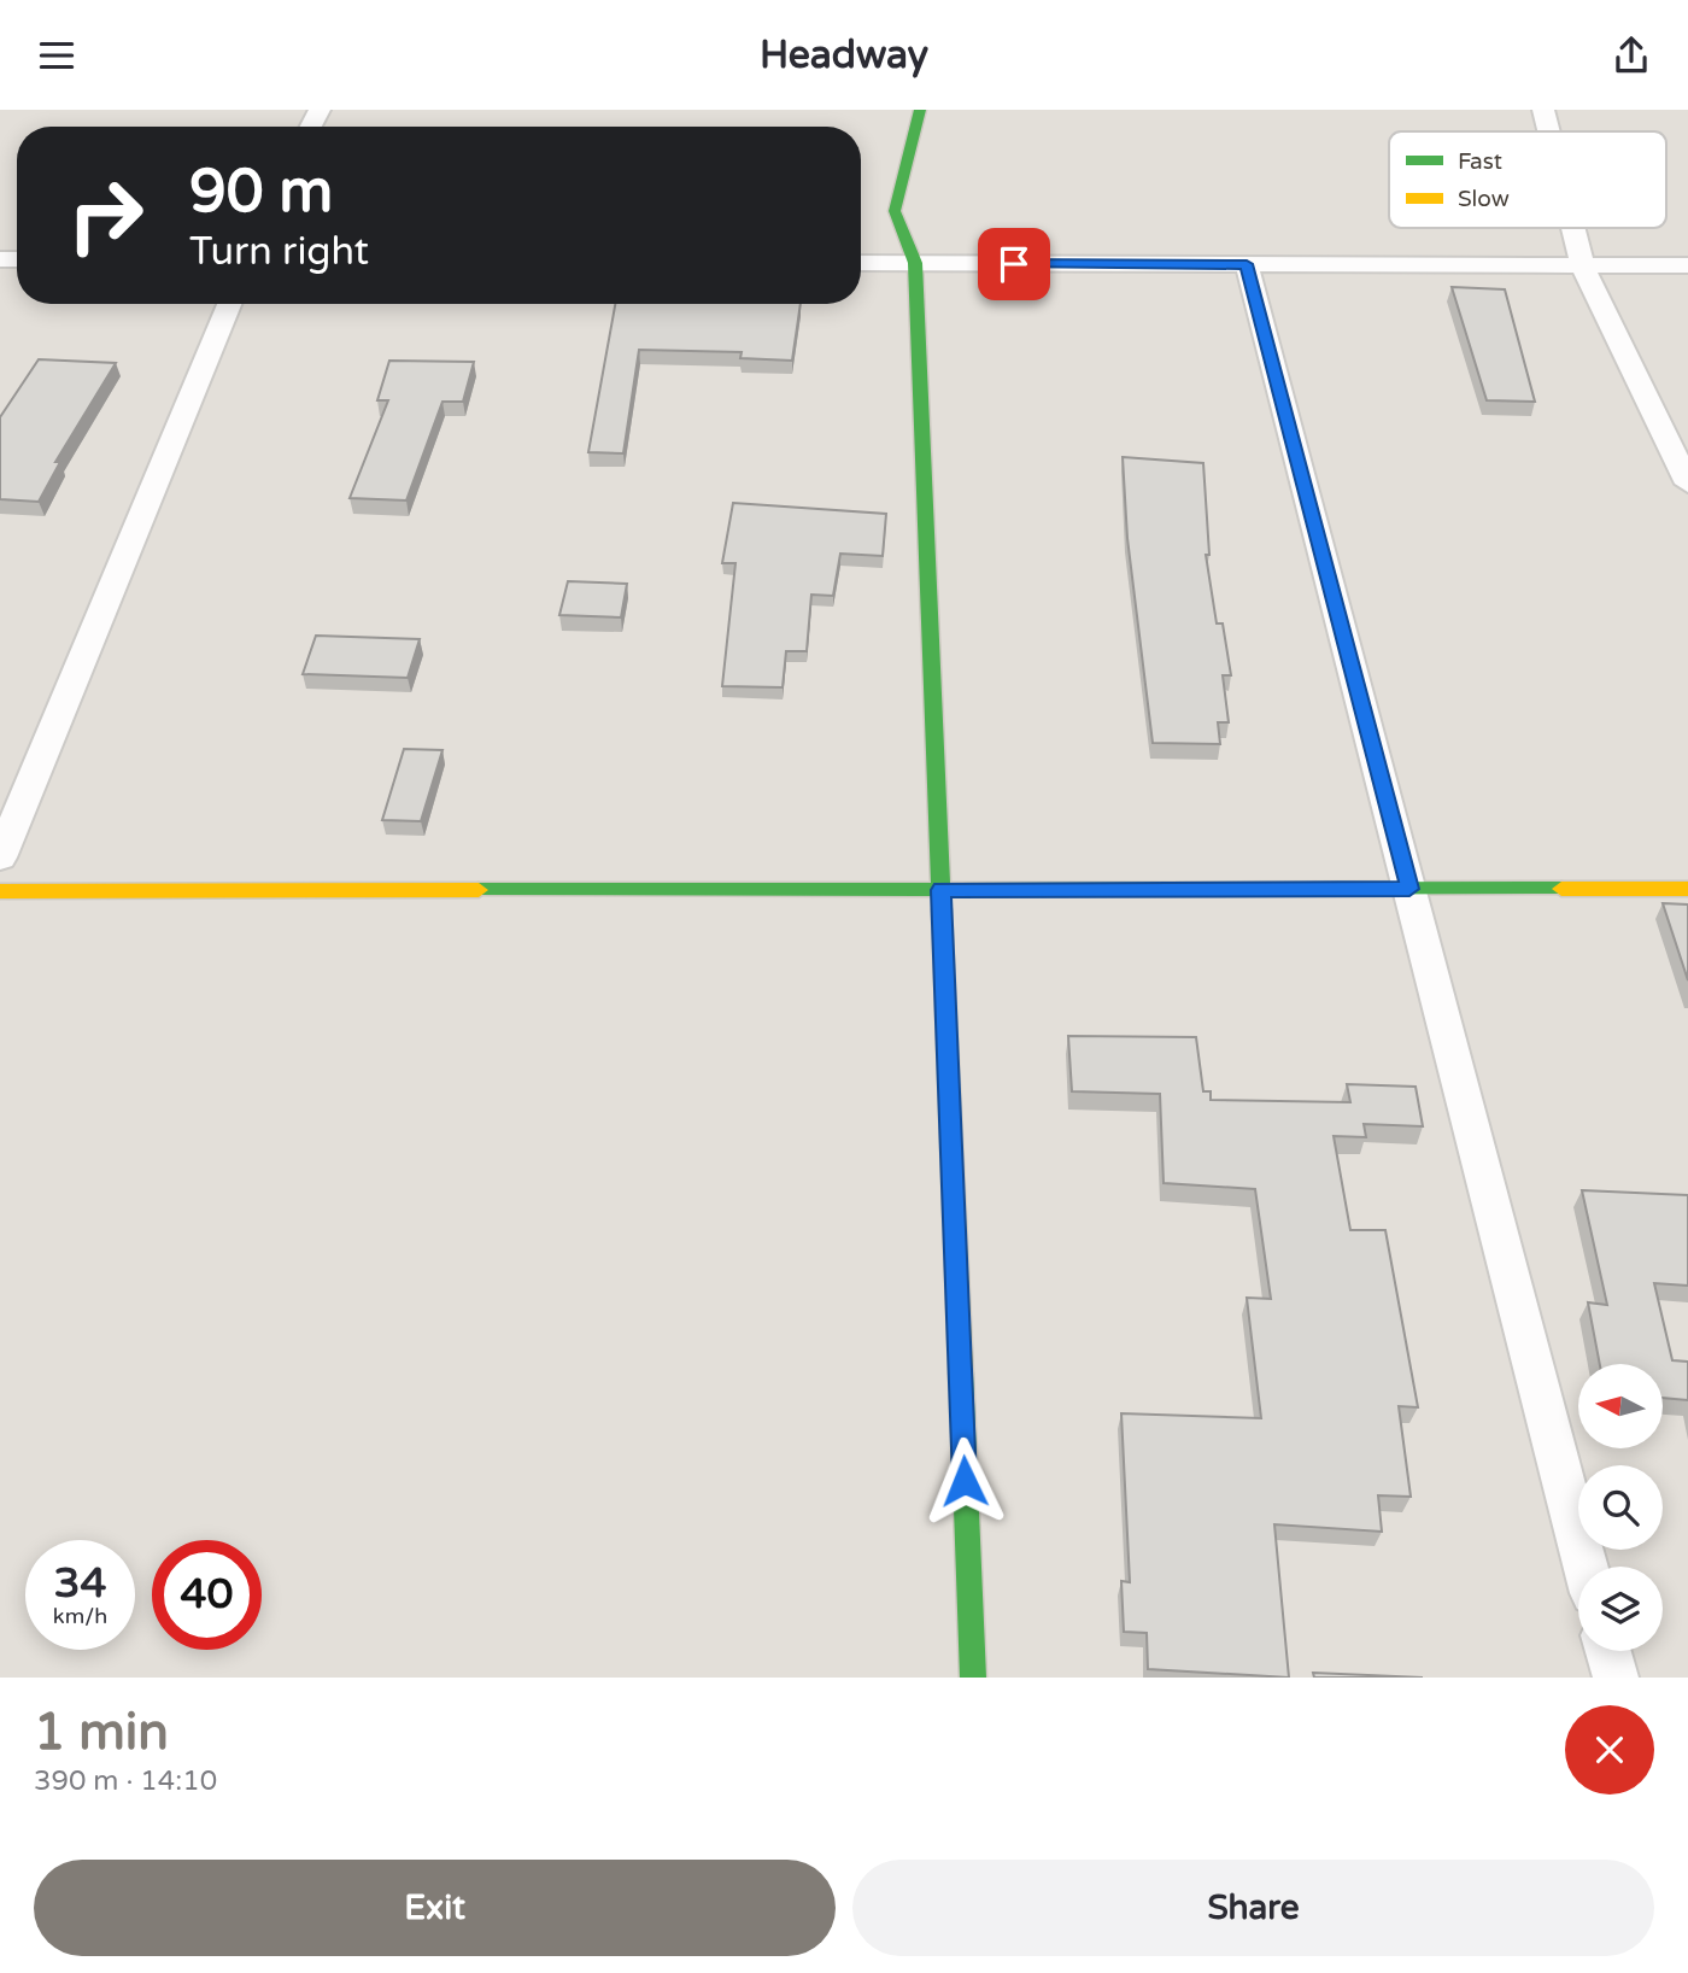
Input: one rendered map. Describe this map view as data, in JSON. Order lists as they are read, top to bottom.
{
  "legend": ["Fast", "Slow"],
  "north": "left",
  "page": {
    "header": "Headway",
    "turn": ["90 m", "Turn right"],
    "speed": "34 km/h",
    "limit": "40",
    "heading": ["1 min", "390 m · 14:10"],
    "buttons": ["Exit", "Share"]
  }
}
